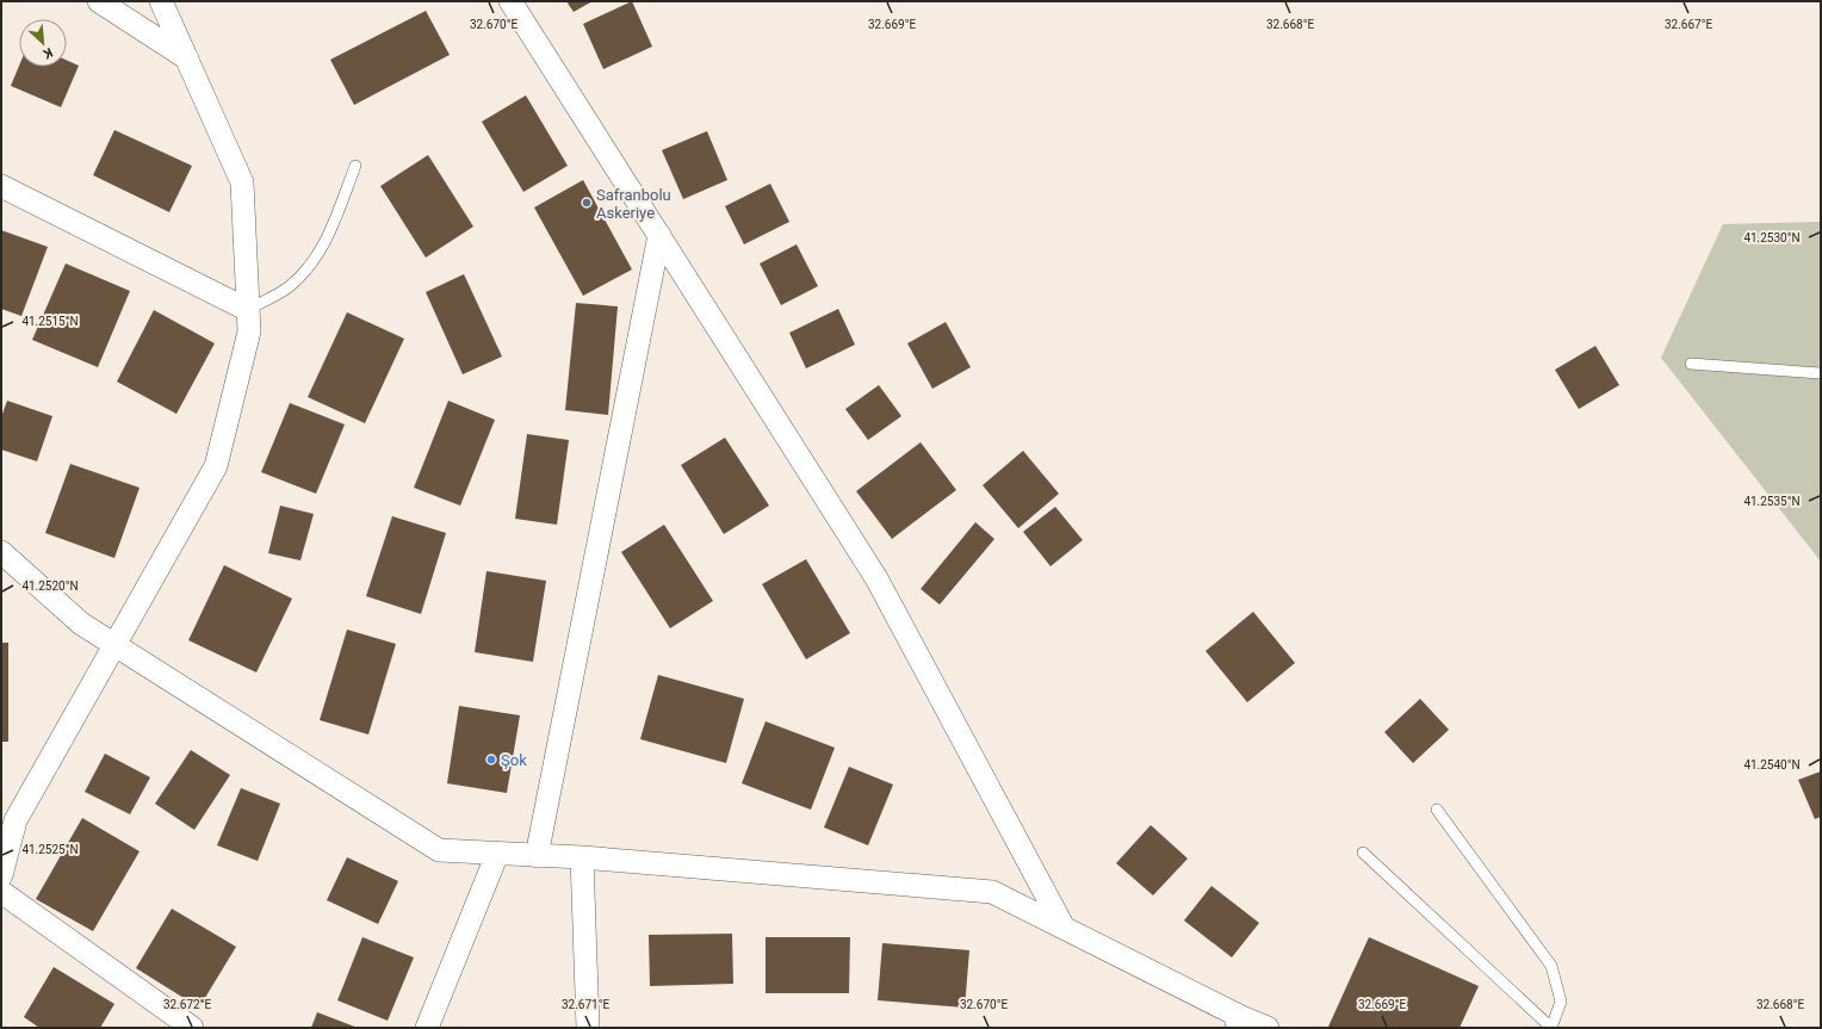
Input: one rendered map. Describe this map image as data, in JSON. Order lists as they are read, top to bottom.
{
  "places": ["Safranbolu Askeriye", "Şok"],
  "north": "bottom right",
  "coordinates": [
    "32.670°E",
    "32.669°E",
    "32.668°E",
    "32.667°E",
    "41.2530°N",
    "41.2515°N",
    "41.2535°N",
    "41.2520°N",
    "41.2540°N",
    "41.2525°N",
    "32.672°E",
    "32.671°E"
  ]
}
